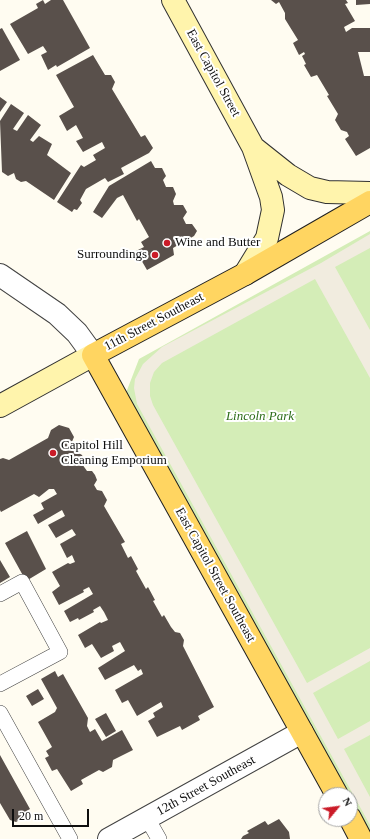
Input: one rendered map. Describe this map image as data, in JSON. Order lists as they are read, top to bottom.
{
  "streets": {
    "main road": ["East Capitol Street", "11th Street Southeast", "East Capitol Street Southeast"],
    "street": ["12th Street Southeast"]
  },
  "crossings": [
    ["11th Street Southeast", "East Capitol Street Southeast"],
    ["East Capitol Street Southeast", "12th Street Southeast"]
  ],
  "parks": ["Lincoln Park"],
  "places": ["Wine and Butter", "Surroundings", "Capitol Hill Cleaning Emporium"],
  "scale_bar": "20 m",
  "north": "top right"
}
